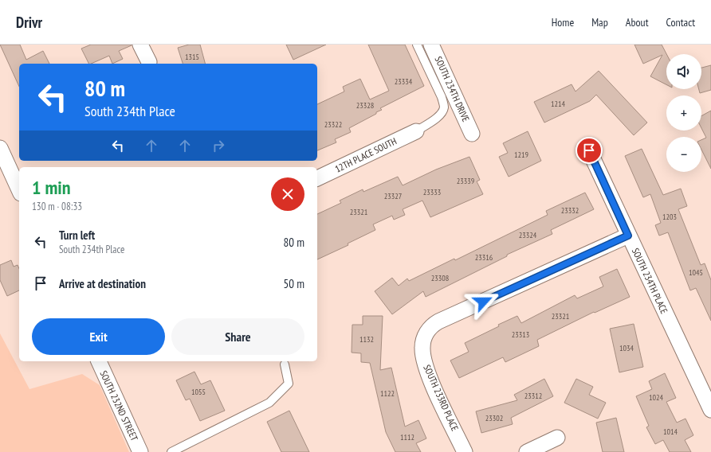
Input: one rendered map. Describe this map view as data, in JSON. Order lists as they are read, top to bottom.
{
  "streets": {
    "street": [
      "SOUTH 234TH DRIVE",
      "12TH PLACE SOUTH",
      "SOUTH 234TH PLACE",
      "SOUTH 233RD PLACE",
      "SOUTH 232ND STREET"
    ]
  },
  "crossings": [
    ["SOUTH 234TH PLACE", "SOUTH 233RD PLACE"]
  ],
  "house_numbers": [
    "1315",
    "23334",
    "1214",
    "23328",
    "23322",
    "1219",
    "23339",
    "23333",
    "23327",
    "23332",
    "23321",
    "1203",
    "23324",
    "23316",
    "1045",
    "23308",
    "23321",
    "23313",
    "1132",
    "1034",
    "1055",
    "1122",
    "23312",
    "1024",
    "23302",
    "1014",
    "1112"
  ],
  "page": {
    "header": "Drivr",
    "nav": [
      "Home",
      "Map",
      "About",
      "Contact"
    ],
    "map_buttons": ["+", "−"],
    "turn": ["80 m", "South 234th Place"],
    "heading": ["1 min", "130 m · 08:33"],
    "list": [
      {
        "name": "Turn left",
        "note": "South 234th Place",
        "value": "80 m"
      },
      {
        "name": "Arrive at destination",
        "value": "50 m"
      }
    ],
    "buttons": ["Exit", "Share"]
  }
}
